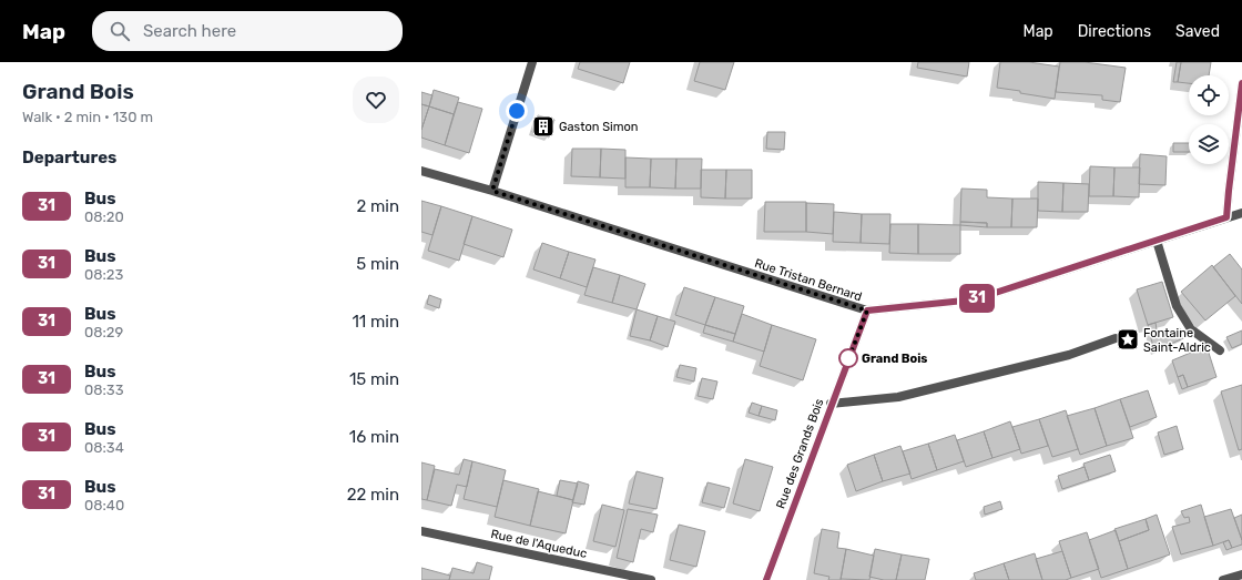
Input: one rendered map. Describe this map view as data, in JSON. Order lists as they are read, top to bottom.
{
  "streets": {
    "street": ["Rue Tristan Bernard", "Rue des Grands Bois", "Rue de l'Aqueduc"]
  },
  "crossings": [
    ["Rue Tristan Bernard", "Rue des Grands Bois"]
  ],
  "places": {
    "building": ["Gaston Simon"],
    "place": ["Fontaine Saint-Aldric"],
    "other": ["Grand Bois"]
  },
  "lines": ["bus line 31"],
  "page": {
    "header": "Map",
    "search": "Search here",
    "nav": ["Map", "Directions", "Saved"],
    "heading": [
      ["Grand Bois", "Walk · 2 min · 130 m"],
      "Departures"
    ],
    "on_map": "31",
    "list": [
      {
        "mark": "31",
        "name": "Bus",
        "note": "08:20",
        "value": "2 min"
      },
      {
        "mark": "31",
        "name": "Bus",
        "note": "08:23",
        "value": "5 min"
      },
      {
        "mark": "31",
        "name": "Bus",
        "note": "08:29",
        "value": "11 min"
      },
      {
        "mark": "31",
        "name": "Bus",
        "note": "08:33",
        "value": "15 min"
      },
      {
        "mark": "31",
        "name": "Bus",
        "note": "08:34",
        "value": "16 min"
      },
      {
        "mark": "31",
        "name": "Bus",
        "note": "08:40",
        "value": "22 min"
      }
    ]
  }
}
